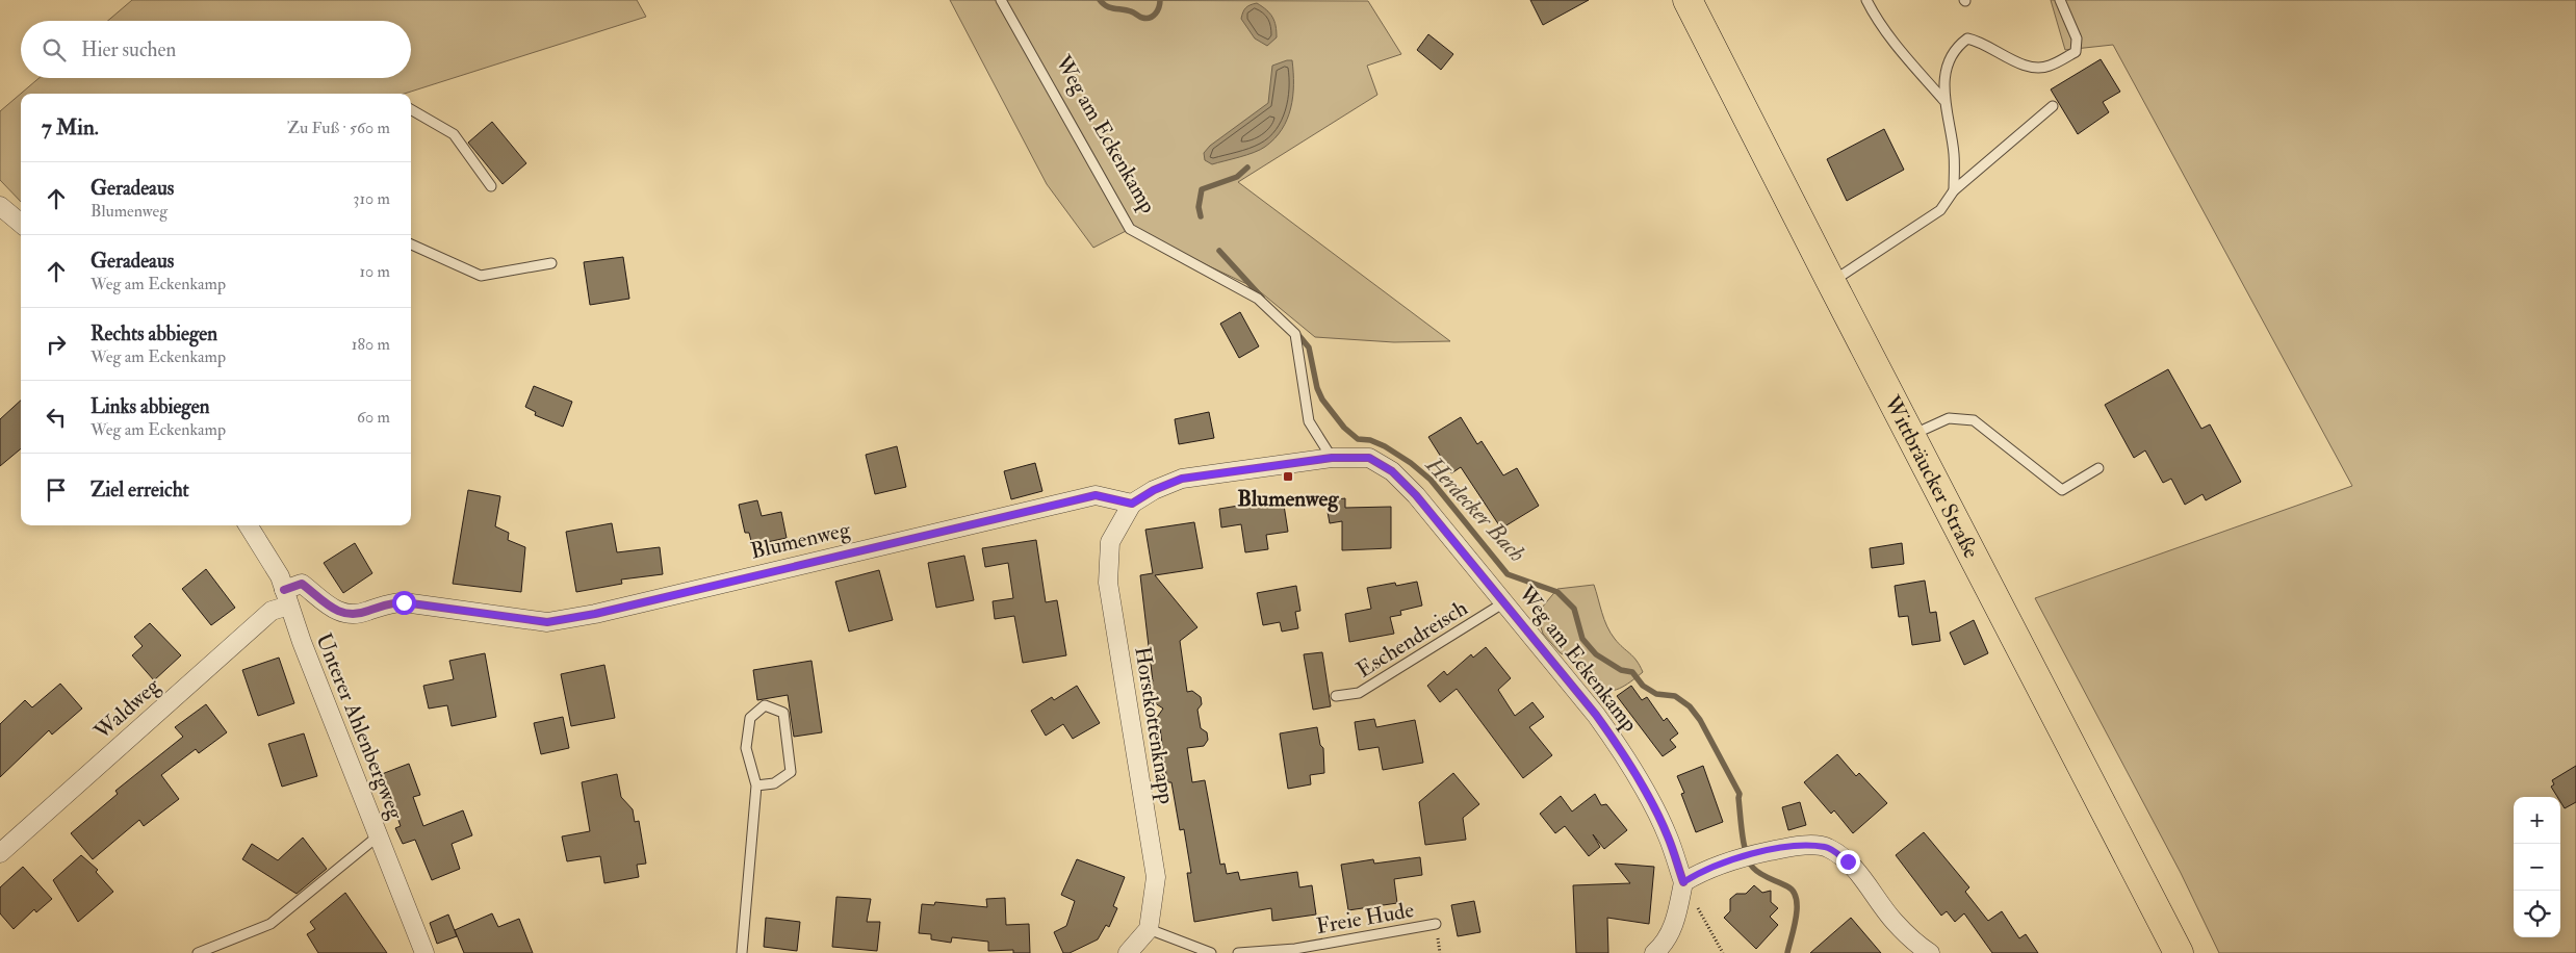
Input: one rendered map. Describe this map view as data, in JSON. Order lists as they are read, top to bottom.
{
  "streets": {
    "main road": ["Wittbräucker Straße"],
    "street": [
      "Weg am Eckenkamp",
      "Blumenweg",
      "Waldweg",
      "Horstkottenknapp",
      "Unterer Ahlenbergweg"
    ],
    "lane": ["Eschendreisch", "Freie Hude"]
  },
  "crossings": [
    ["Weg am Eckenkamp", "Eschendreisch"],
    ["Blumenweg", "Waldweg"],
    ["Blumenweg", "Horstkottenknapp"],
    ["Blumenweg", "Unterer Ahlenbergweg"],
    ["Waldweg", "Unterer Ahlenbergweg"]
  ],
  "water": ["Herdecker Bach"],
  "places": {
    "transit": ["Blumenweg"]
  },
  "page": {
    "search": "Hier suchen",
    "heading": ["7 Min.", "Zu Fuß · 560 m"],
    "list": [
      ["Geradeaus", "Blumenweg", "310 m"],
      ["Geradeaus", "Weg am Eckenkamp", "10 m"],
      ["Rechts abbiegen", "Weg am Eckenkamp", "180 m"],
      ["Links abbiegen", "Weg am Eckenkamp", "60 m"],
      "Ziel erreicht"
    ],
    "map_buttons": ["+", "−"]
  }
}
